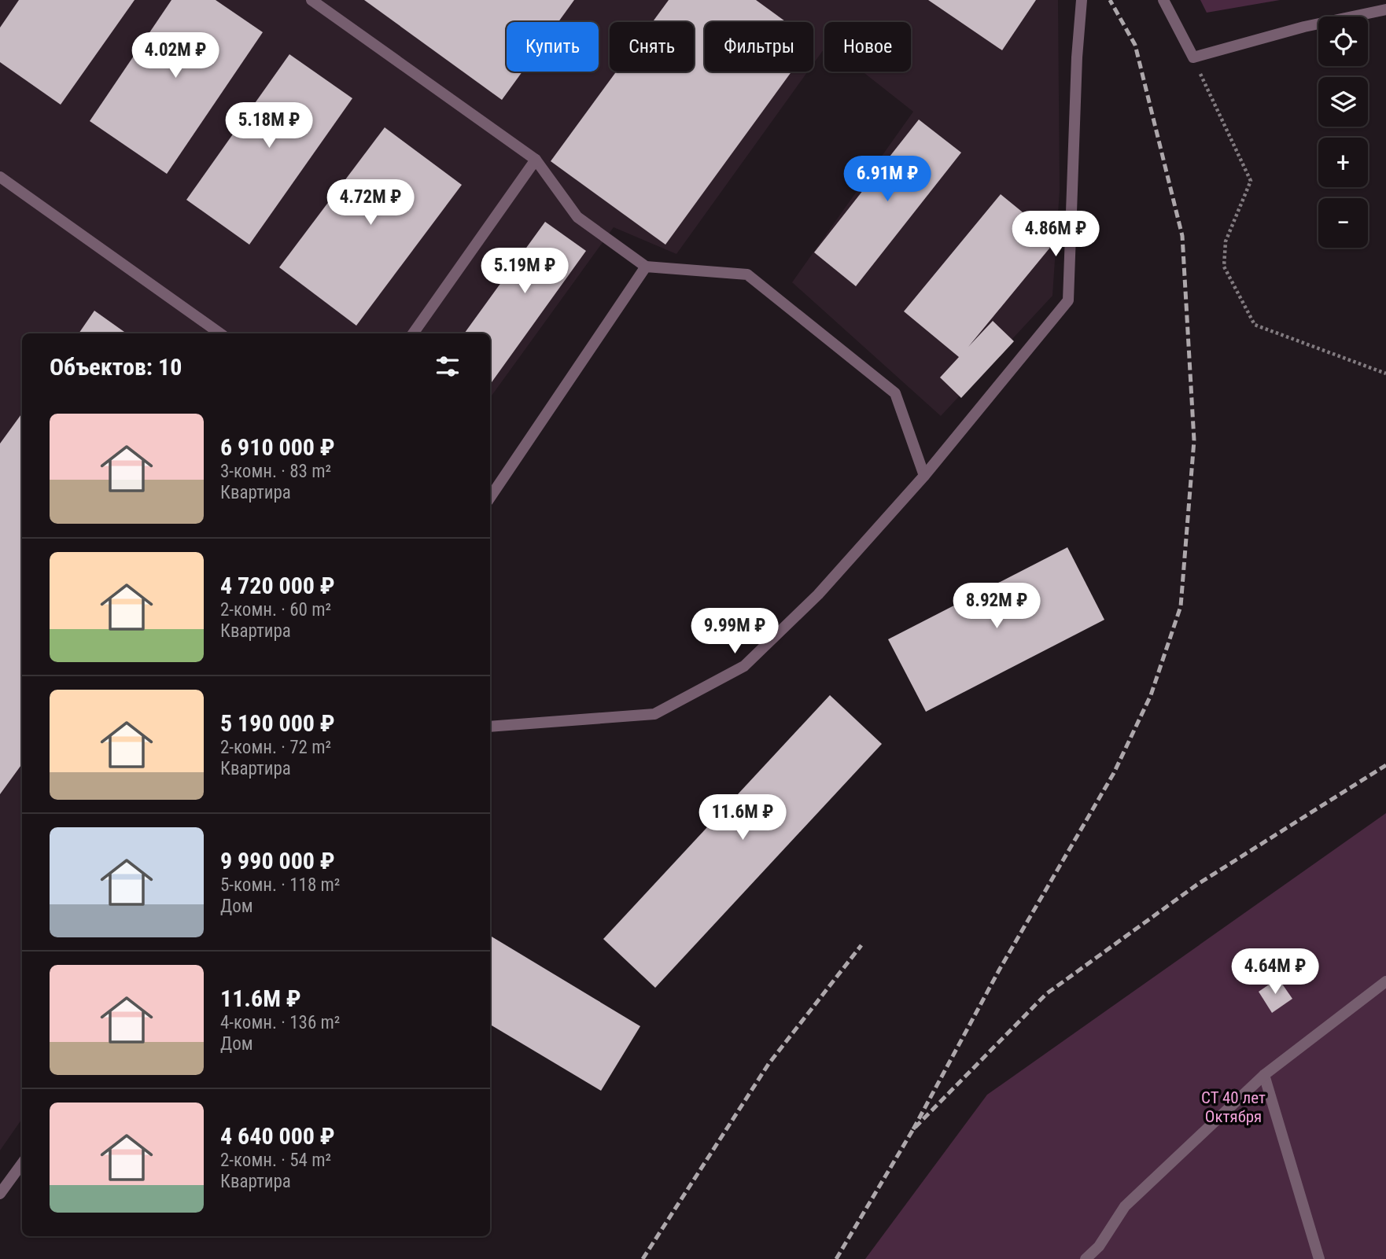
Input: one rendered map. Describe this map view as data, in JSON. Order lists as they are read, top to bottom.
{
  "parks": ["СТ 40 лет Октября"],
  "page": {
    "map_buttons": ["+", "−"],
    "chip": [
      "Купить",
      "Снять",
      "Фильтры",
      "Новое"
    ],
    "price": [
      "4.02M ₽",
      "5.18M ₽",
      "6.91M ₽",
      "4.72M ₽",
      "4.86M ₽",
      "5.19M ₽",
      "8.92M ₽",
      "9.99M ₽",
      "11.6M ₽",
      "4.64M ₽"
    ],
    "heading": "Объектов: 10",
    "list": [
      {
        "name": "6 910 000 ₽",
        "note": "3-комн. · 83 m² · Квартира"
      },
      {
        "name": "4 720 000 ₽",
        "note": "2-комн. · 60 m² · Квартира"
      },
      {
        "name": "5 190 000 ₽",
        "note": "2-комн. · 72 m² · Квартира"
      },
      {
        "name": "9 990 000 ₽",
        "note": "5-комн. · 118 m² · Дом"
      },
      {
        "name": "11.6M ₽",
        "note": "4-комн. · 136 m² · Дом"
      },
      {
        "name": "4 640 000 ₽",
        "note": "2-комн. · 54 m² · Квартира"
      }
    ]
  }
}
